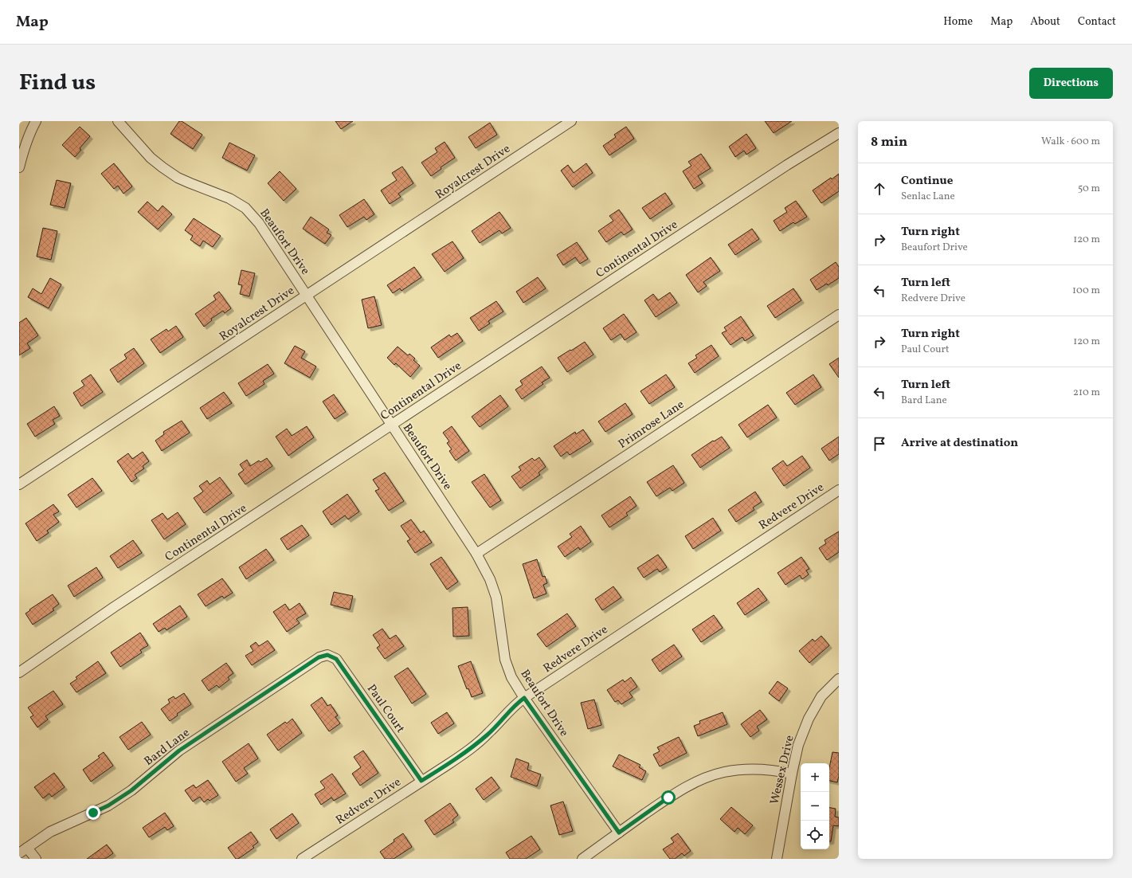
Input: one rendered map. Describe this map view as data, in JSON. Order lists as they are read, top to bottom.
{
  "streets": {
    "street": [
      "Royalcrest Drive",
      "Beaufort Drive",
      "Continental Drive",
      "Primrose Lane",
      "Redvere Drive",
      "Paul Court",
      "Bard Lane",
      "Wessex Drive"
    ]
  },
  "crossings": [
    ["Royalcrest Drive", "Beaufort Drive"],
    ["Beaufort Drive", "Continental Drive"],
    ["Beaufort Drive", "Primrose Lane"],
    ["Beaufort Drive", "Redvere Drive"],
    ["Redvere Drive", "Paul Court"],
    ["Paul Court", "Bard Lane"]
  ],
  "page": {
    "header": "Map",
    "nav": [
      "Home",
      "Map",
      "About",
      "Contact"
    ],
    "title": "Find us",
    "buttons": "Directions",
    "heading": ["8 min", "Walk · 600 m"],
    "list": [
      ["Continue", "Senlac Lane", "50 m"],
      ["Turn right", "Beaufort Drive", "120 m"],
      ["Turn left", "Redvere Drive", "100 m"],
      ["Turn right", "Paul Court", "120 m"],
      ["Turn left", "Bard Lane", "210 m"],
      "Arrive at destination"
    ],
    "map_buttons": ["+", "−"]
  }
}
